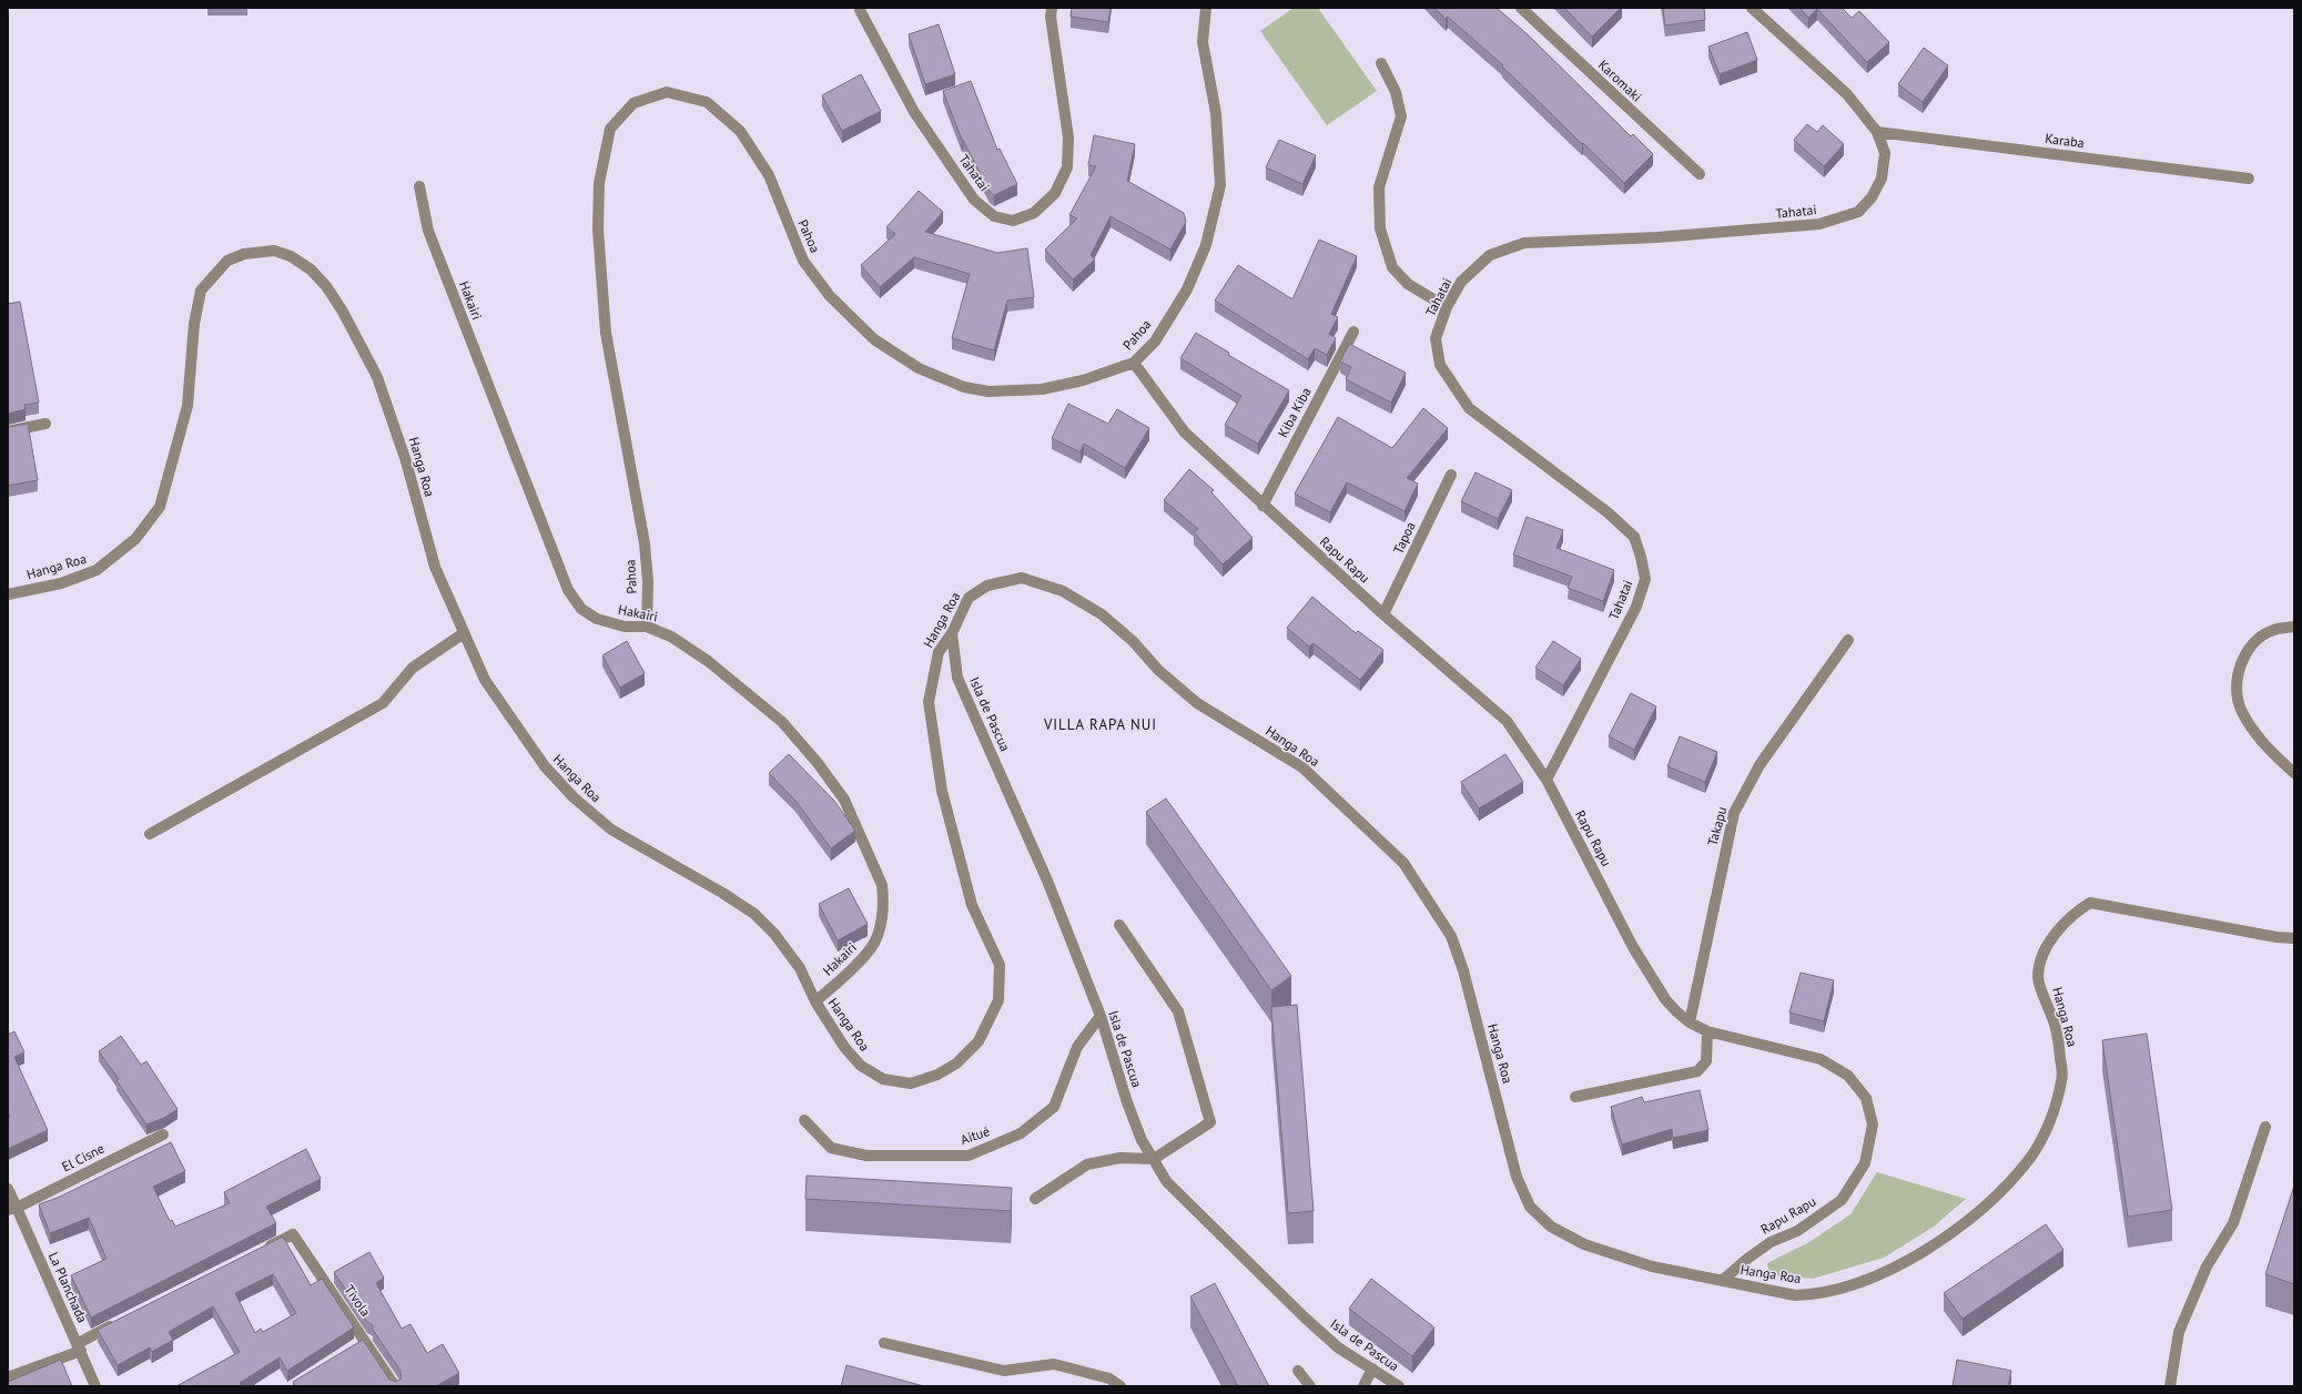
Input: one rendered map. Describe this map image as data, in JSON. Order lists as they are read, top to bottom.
{
  "streets": {
    "street": [
      "Karomaki",
      "Karaba",
      "Tahatai",
      "Pahoa",
      "Hakairi",
      "Kiba Kiba",
      "Hanga Roa",
      "Tapoa",
      "Rapu Rapu",
      "Isla de Pascua",
      "Takapu",
      "Aitué",
      "El Cisne",
      "La Planchada",
      "Tivola"
    ]
  },
  "crossings": [
    ["Karaba", "Tahatai"],
    ["Tahatai", "Rapu Rapu"],
    ["Pahoa", "Hakairi"],
    ["Pahoa", "Rapu Rapu"],
    ["Hakairi", "Hanga Roa"],
    ["Kiba Kiba", "Rapu Rapu"],
    ["Hanga Roa", "Rapu Rapu"],
    ["Hanga Roa", "Isla de Pascua"],
    ["Tapoa", "Rapu Rapu"],
    ["Rapu Rapu", "Takapu"],
    ["Isla de Pascua", "Aitué"],
    ["El Cisne", "La Planchada"]
  ],
  "districts": ["VILLA RAPA NUI"]
}
